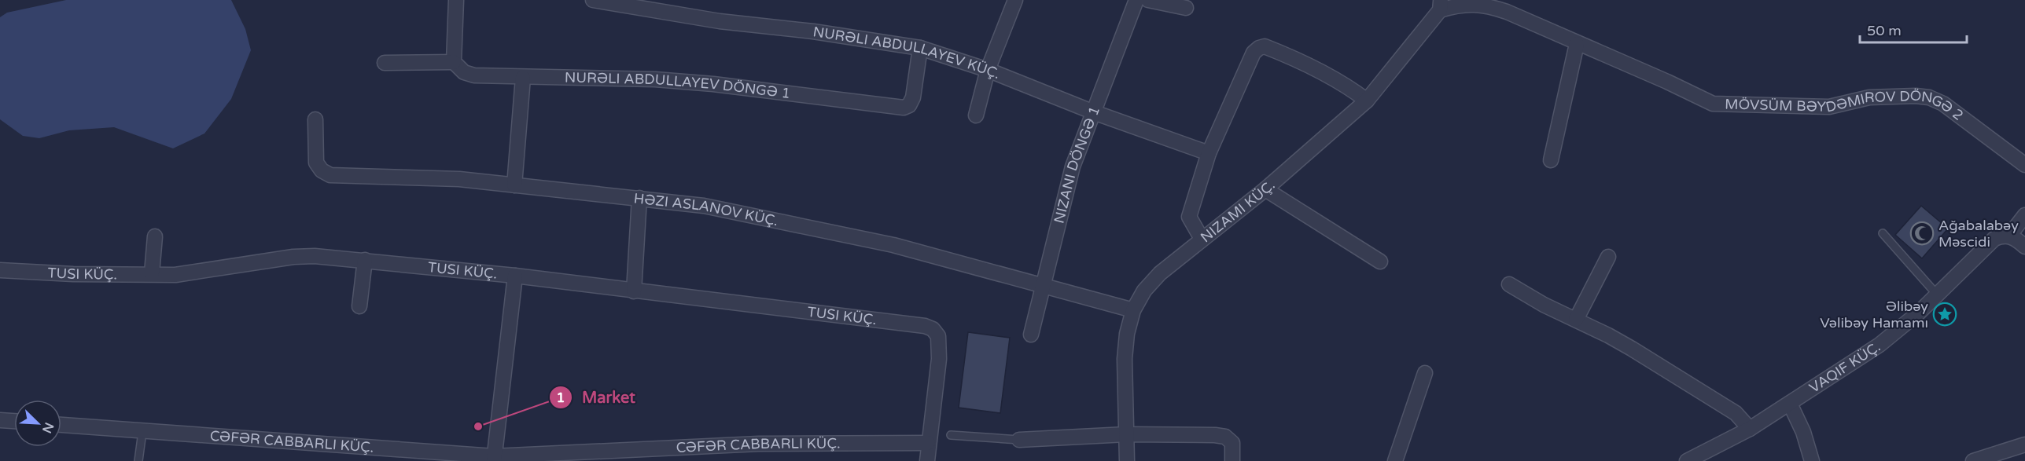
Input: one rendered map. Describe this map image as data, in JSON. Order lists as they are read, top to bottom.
{
  "streets": {
    "street": [
      "NURƏLI ABDULLAYEV KÜÇ.",
      "NURƏLI ABDULLAYEV DÖNGƏ 1",
      "MÖVSÜM BƏYDƏMIROV DÖNGƏ 2",
      "NIZANI DÖNGƏ 1",
      "HƏZI ASLANOV KÜÇ.",
      "NIZAMI KÜÇ.",
      "TUSI KÜÇ.",
      "VAQIF KÜÇ."
    ]
  },
  "crossings": [
    ["NURƏLI ABDULLAYEV KÜÇ.", "NURƏLI ABDULLAYEV DÖNGƏ 1"],
    ["NURƏLI ABDULLAYEV KÜÇ.", "NIZANI DÖNGƏ 1"],
    ["MÖVSÜM BƏYDƏMIROV DÖNGƏ 2", "NIZAMI KÜÇ."],
    ["NIZANI DÖNGƏ 1", "HƏZI ASLANOV KÜÇ."],
    ["HƏZI ASLANOV KÜÇ.", "NIZAMI KÜÇ."]
  ],
  "places": {
    "mosque": ["Ağabalabəy Məscidi"],
    "place": ["Əlibəy Vəlibəy Hamamı"],
    "other": ["Market"]
  },
  "scale_bar": "50 m",
  "north": "bottom right"
}
